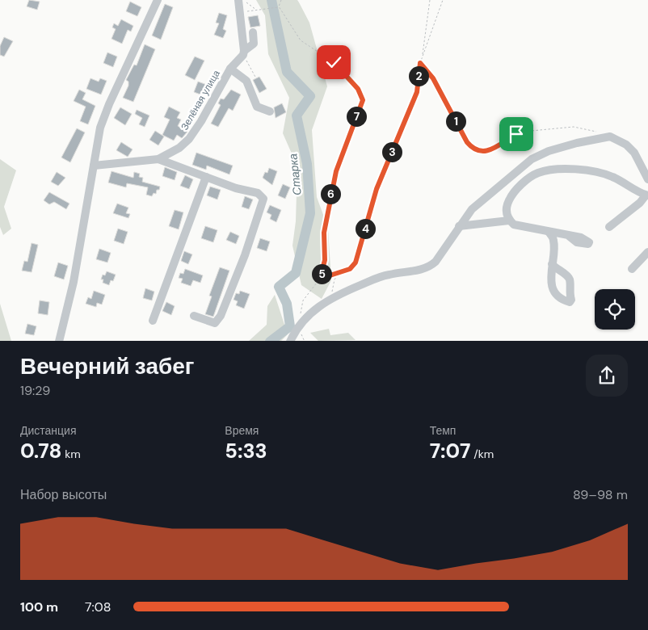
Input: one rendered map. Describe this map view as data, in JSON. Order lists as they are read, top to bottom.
{
  "streets": {
    "street": ["Зелёная улица"]
  },
  "water": ["Старка"],
  "page": {
    "pins": [
      "2",
      "7",
      "1",
      "3",
      "6",
      "4",
      "5"
    ],
    "heading": ["Вечерний забег", "19:29"],
    "stats": [
      ["Дистанция", "0.78 km"],
      ["Время", "5:33"],
      ["Темп", "7:07 /km"]
    ],
    "chart": ["Набор высоты", "89–98 m"],
    "list": [
      {
        "name": "100 m",
        "note": "7:08"
      }
    ]
  }
}
